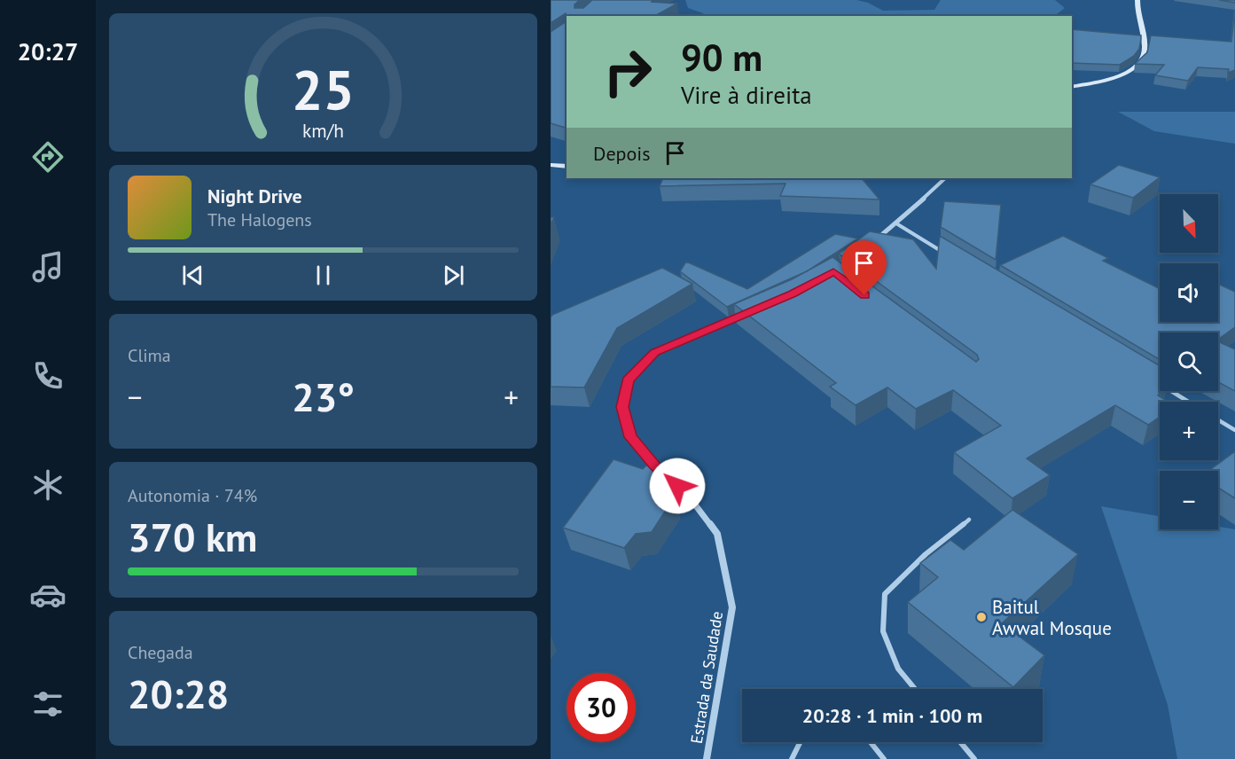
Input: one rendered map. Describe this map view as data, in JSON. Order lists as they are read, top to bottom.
{
  "streets": {
    "street": ["Estrada da Saudade"]
  },
  "places": ["Baitul Awwal Mosque"],
  "north": "bottom right",
  "page": {
    "tabs": "20:27",
    "turn": ["90 m", "Vire à direita"],
    "then": "Depois",
    "song": ["Night Drive", "The Halogens"],
    "map_buttons": ["+", "−"],
    "tile": [
      "Clima",
      ["Autonomia · 74%", "370 km"],
      ["Chegada", "20:28"]
    ],
    "heat": ["−", "23°", "+"],
    "limit": "30",
    "trip": "20:28 · 1 min · 100 m",
    "gauge": ["25", "km/h"]
  }
}
